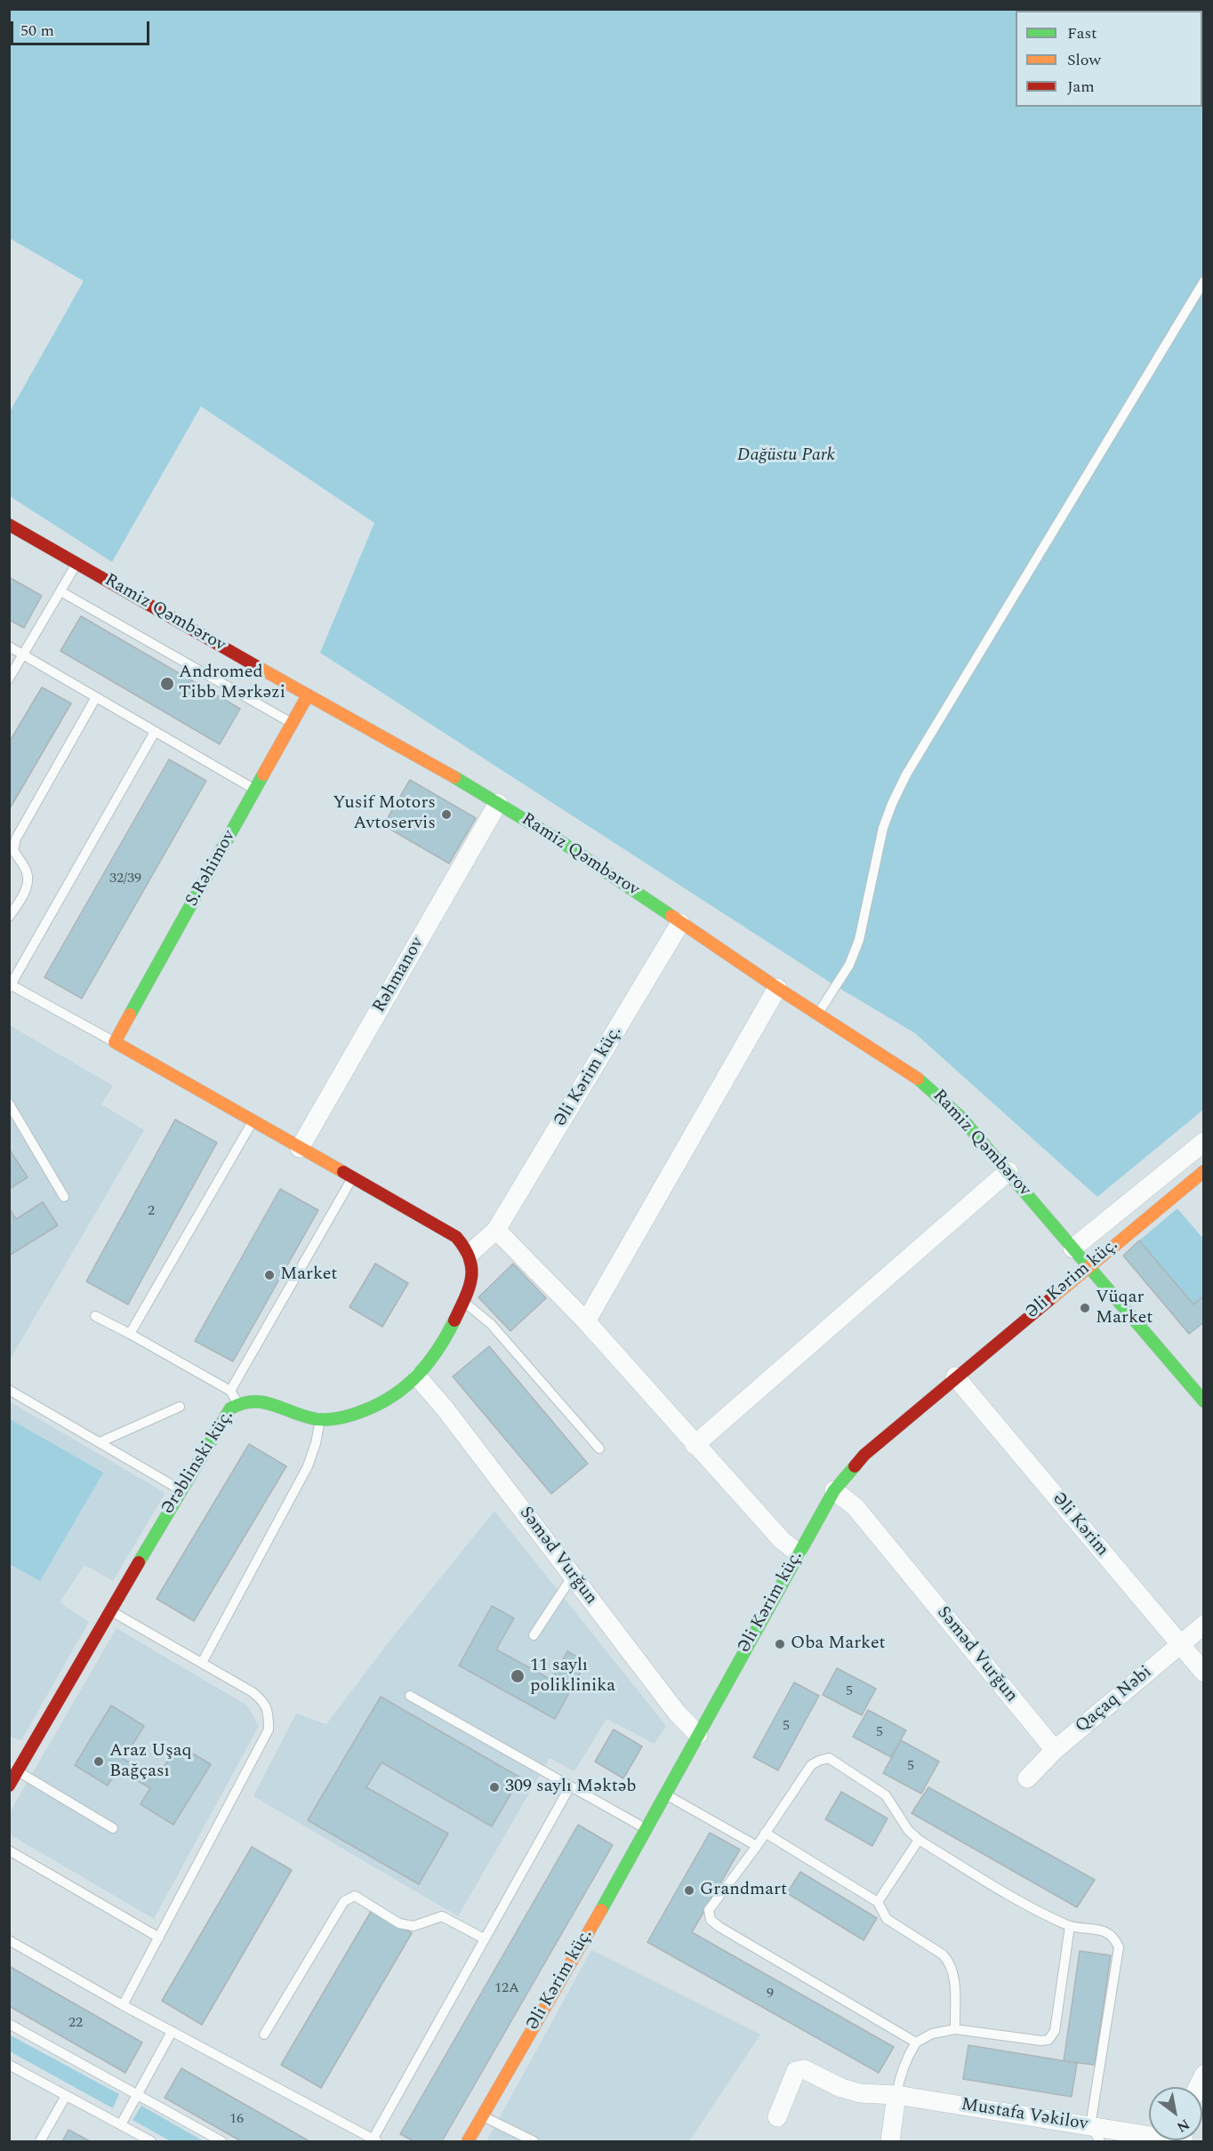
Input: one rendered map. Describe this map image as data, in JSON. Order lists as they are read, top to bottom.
{
  "streets": {
    "street": [
      "Ramiz Qəmbərov",
      "S.Rəhimov",
      "Rəhmanov",
      "Əli Kərim küç.",
      "Ərəblinski küç.",
      "Əli Kərim",
      "Səməd Vurğun",
      "Qaçaq Nəbi",
      "Mustafa Vəkilov"
    ]
  },
  "crossings": [
    ["Ramiz Qəmbərov", "S.Rəhimov"],
    ["Ramiz Qəmbərov", "Rəhmanov"],
    ["Ramiz Qəmbərov", "Əli Kərim küç."],
    ["Əli Kərim küç.", "Ərəblinski küç."],
    ["Əli Kərim küç.", "Əli Kərim"],
    ["Əli Kərim küç.", "Səməd Vurğun"],
    ["Ərəblinski küç.", "Səməd Vurğun"],
    ["Əli Kərim", "Qaçaq Nəbi"],
    ["Səməd Vurğun", "Qaçaq Nəbi"]
  ],
  "parks": ["Dağüstu Park"],
  "places": [
    "Andromed Tibb Mərkəzi",
    "Yusif Motors Avtoservis",
    "Market",
    "Vüqar Market",
    "Oba Market",
    "11 saylı poliklinika",
    "Araz Uşaq Bağçası",
    "309 saylı Məktəb",
    "Grandmart"
  ],
  "house_numbers": [
    "32/39",
    "2",
    "5",
    "5",
    "5",
    "5",
    "12A",
    "9",
    "22",
    "16"
  ],
  "legend": ["Fast", "Slow", "Jam"],
  "scale_bar": "50 m",
  "north": "bottom right"
}
